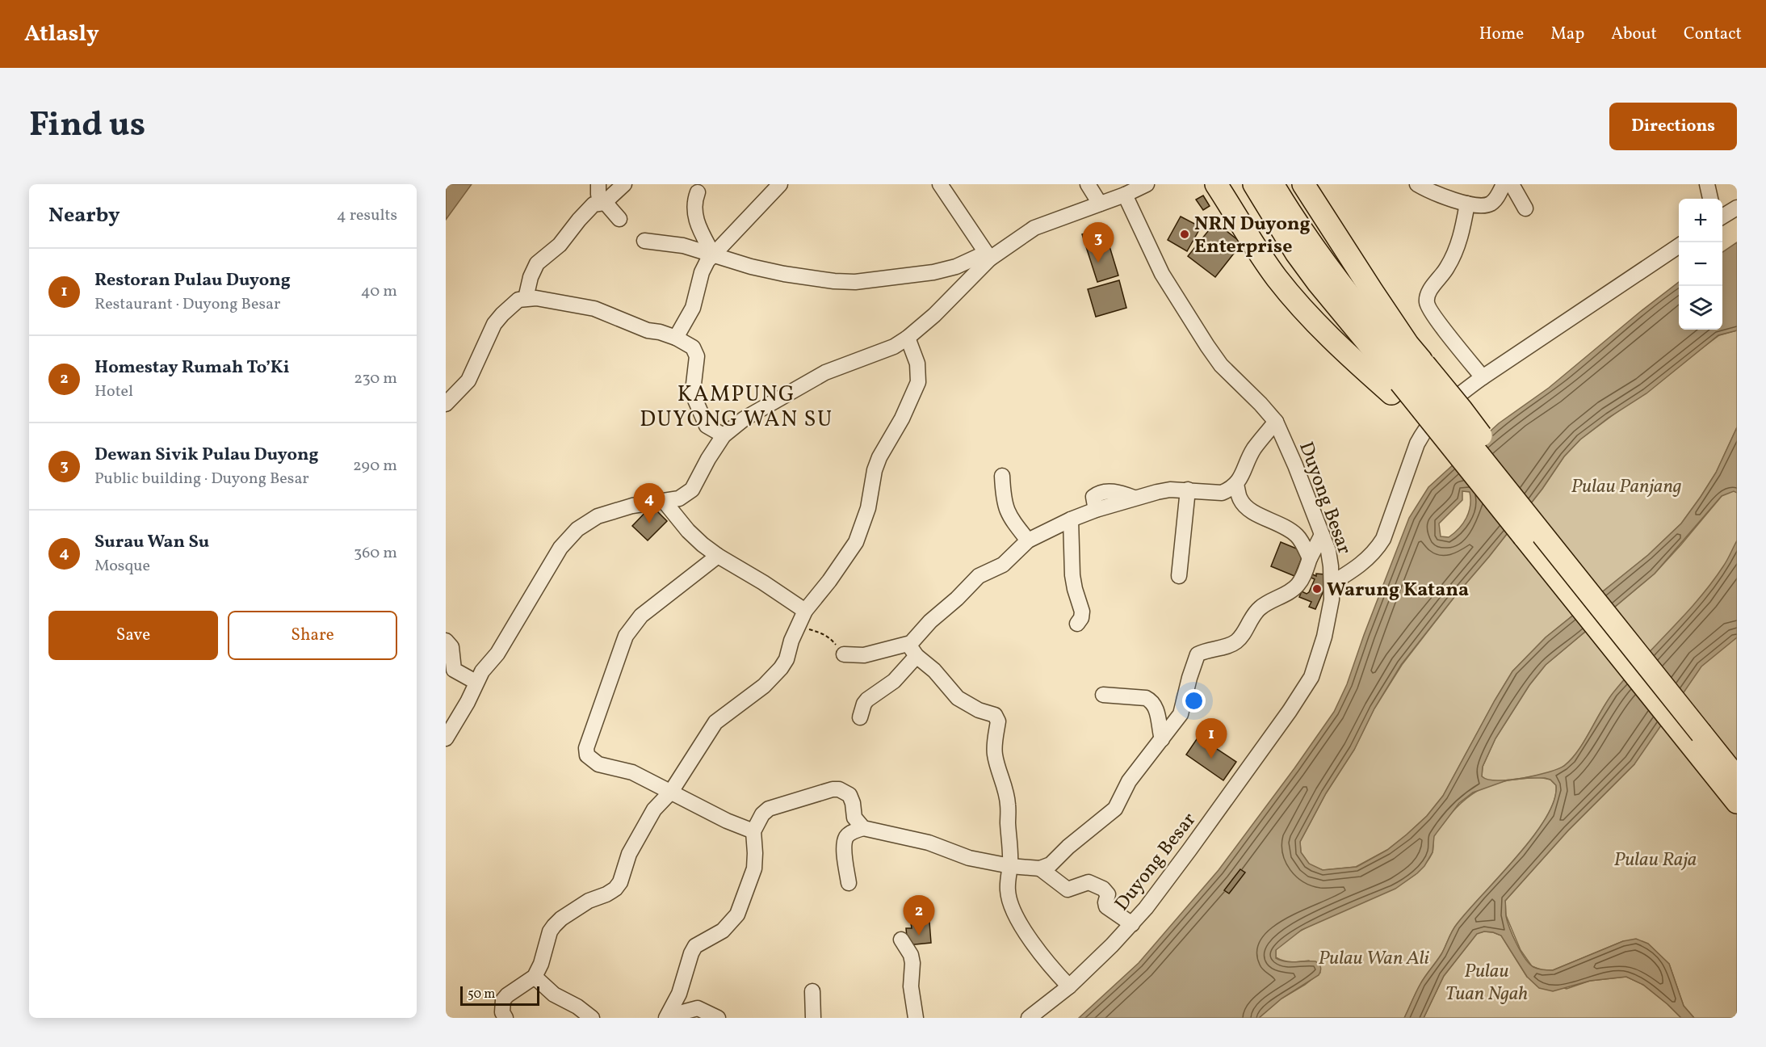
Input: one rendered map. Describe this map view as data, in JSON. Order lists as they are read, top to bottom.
{
  "streets": {
    "street": ["Duyong Besar"]
  },
  "districts": ["KAMPUNG DUYONG WAN SU"],
  "parks": [
    "Pulau Panjang",
    "Pulau Raja",
    "Pulau Wan Ali",
    "Pulau Tuan Ngah"
  ],
  "places": ["NRN Duyong Enterprise", "Warung Katana"],
  "scale_bar": "50 m",
  "page": {
    "header": "Atlasly",
    "nav": [
      "Home",
      "Map",
      "About",
      "Contact"
    ],
    "title": "Find us",
    "buttons": [
      "Directions",
      ["Save", "Share"]
    ],
    "heading": ["Nearby", "4 results"],
    "map_buttons": ["+", "−"],
    "pins": [
      "3",
      "4",
      "1",
      "2"
    ],
    "list": [
      {
        "mark": "1",
        "name": "Restoran Pulau Duyong",
        "note": "Restaurant · Duyong Besar",
        "value": "40 m"
      },
      {
        "mark": "2",
        "name": "Homestay Rumah To’Ki",
        "note": "Hotel",
        "value": "230 m"
      },
      {
        "mark": "3",
        "name": "Dewan Sivik Pulau Duyong",
        "note": "Public building · Duyong Besar",
        "value": "290 m"
      },
      {
        "mark": "4",
        "name": "Surau Wan Su",
        "note": "Mosque",
        "value": "360 m"
      }
    ],
    "scale": "50 m"
  }
}
